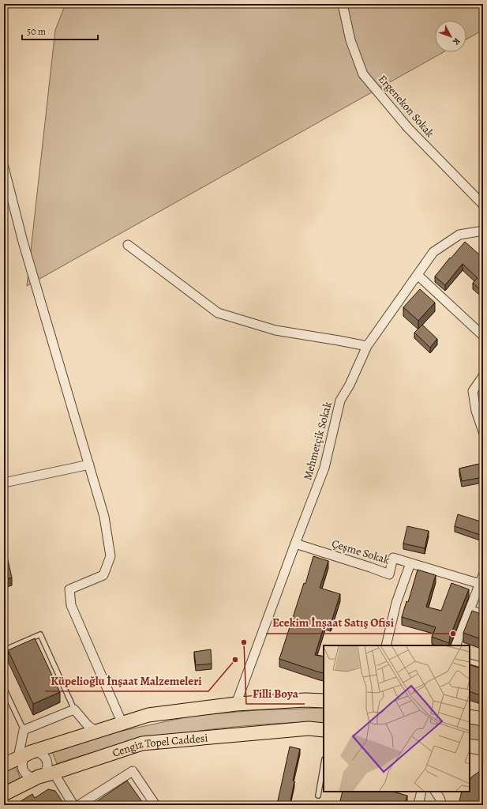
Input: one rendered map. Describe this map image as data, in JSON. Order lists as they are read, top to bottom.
{
  "streets": {
    "main road": ["Cengiz Topel Caddesi"],
    "street": ["Ergenekon Sokak", "Mehmetçik Sokak", "Çeşme Sokak"]
  },
  "crossings": [
    ["Mehmetçik Sokak", "Çeşme Sokak"]
  ],
  "places": ["Ecekim İnşaat Satış Ofisi", "Filli Boya", "Küpelioğlu İnşaat Malzemeleri"],
  "scale_bar": "50 m",
  "north": "bottom right"
}
